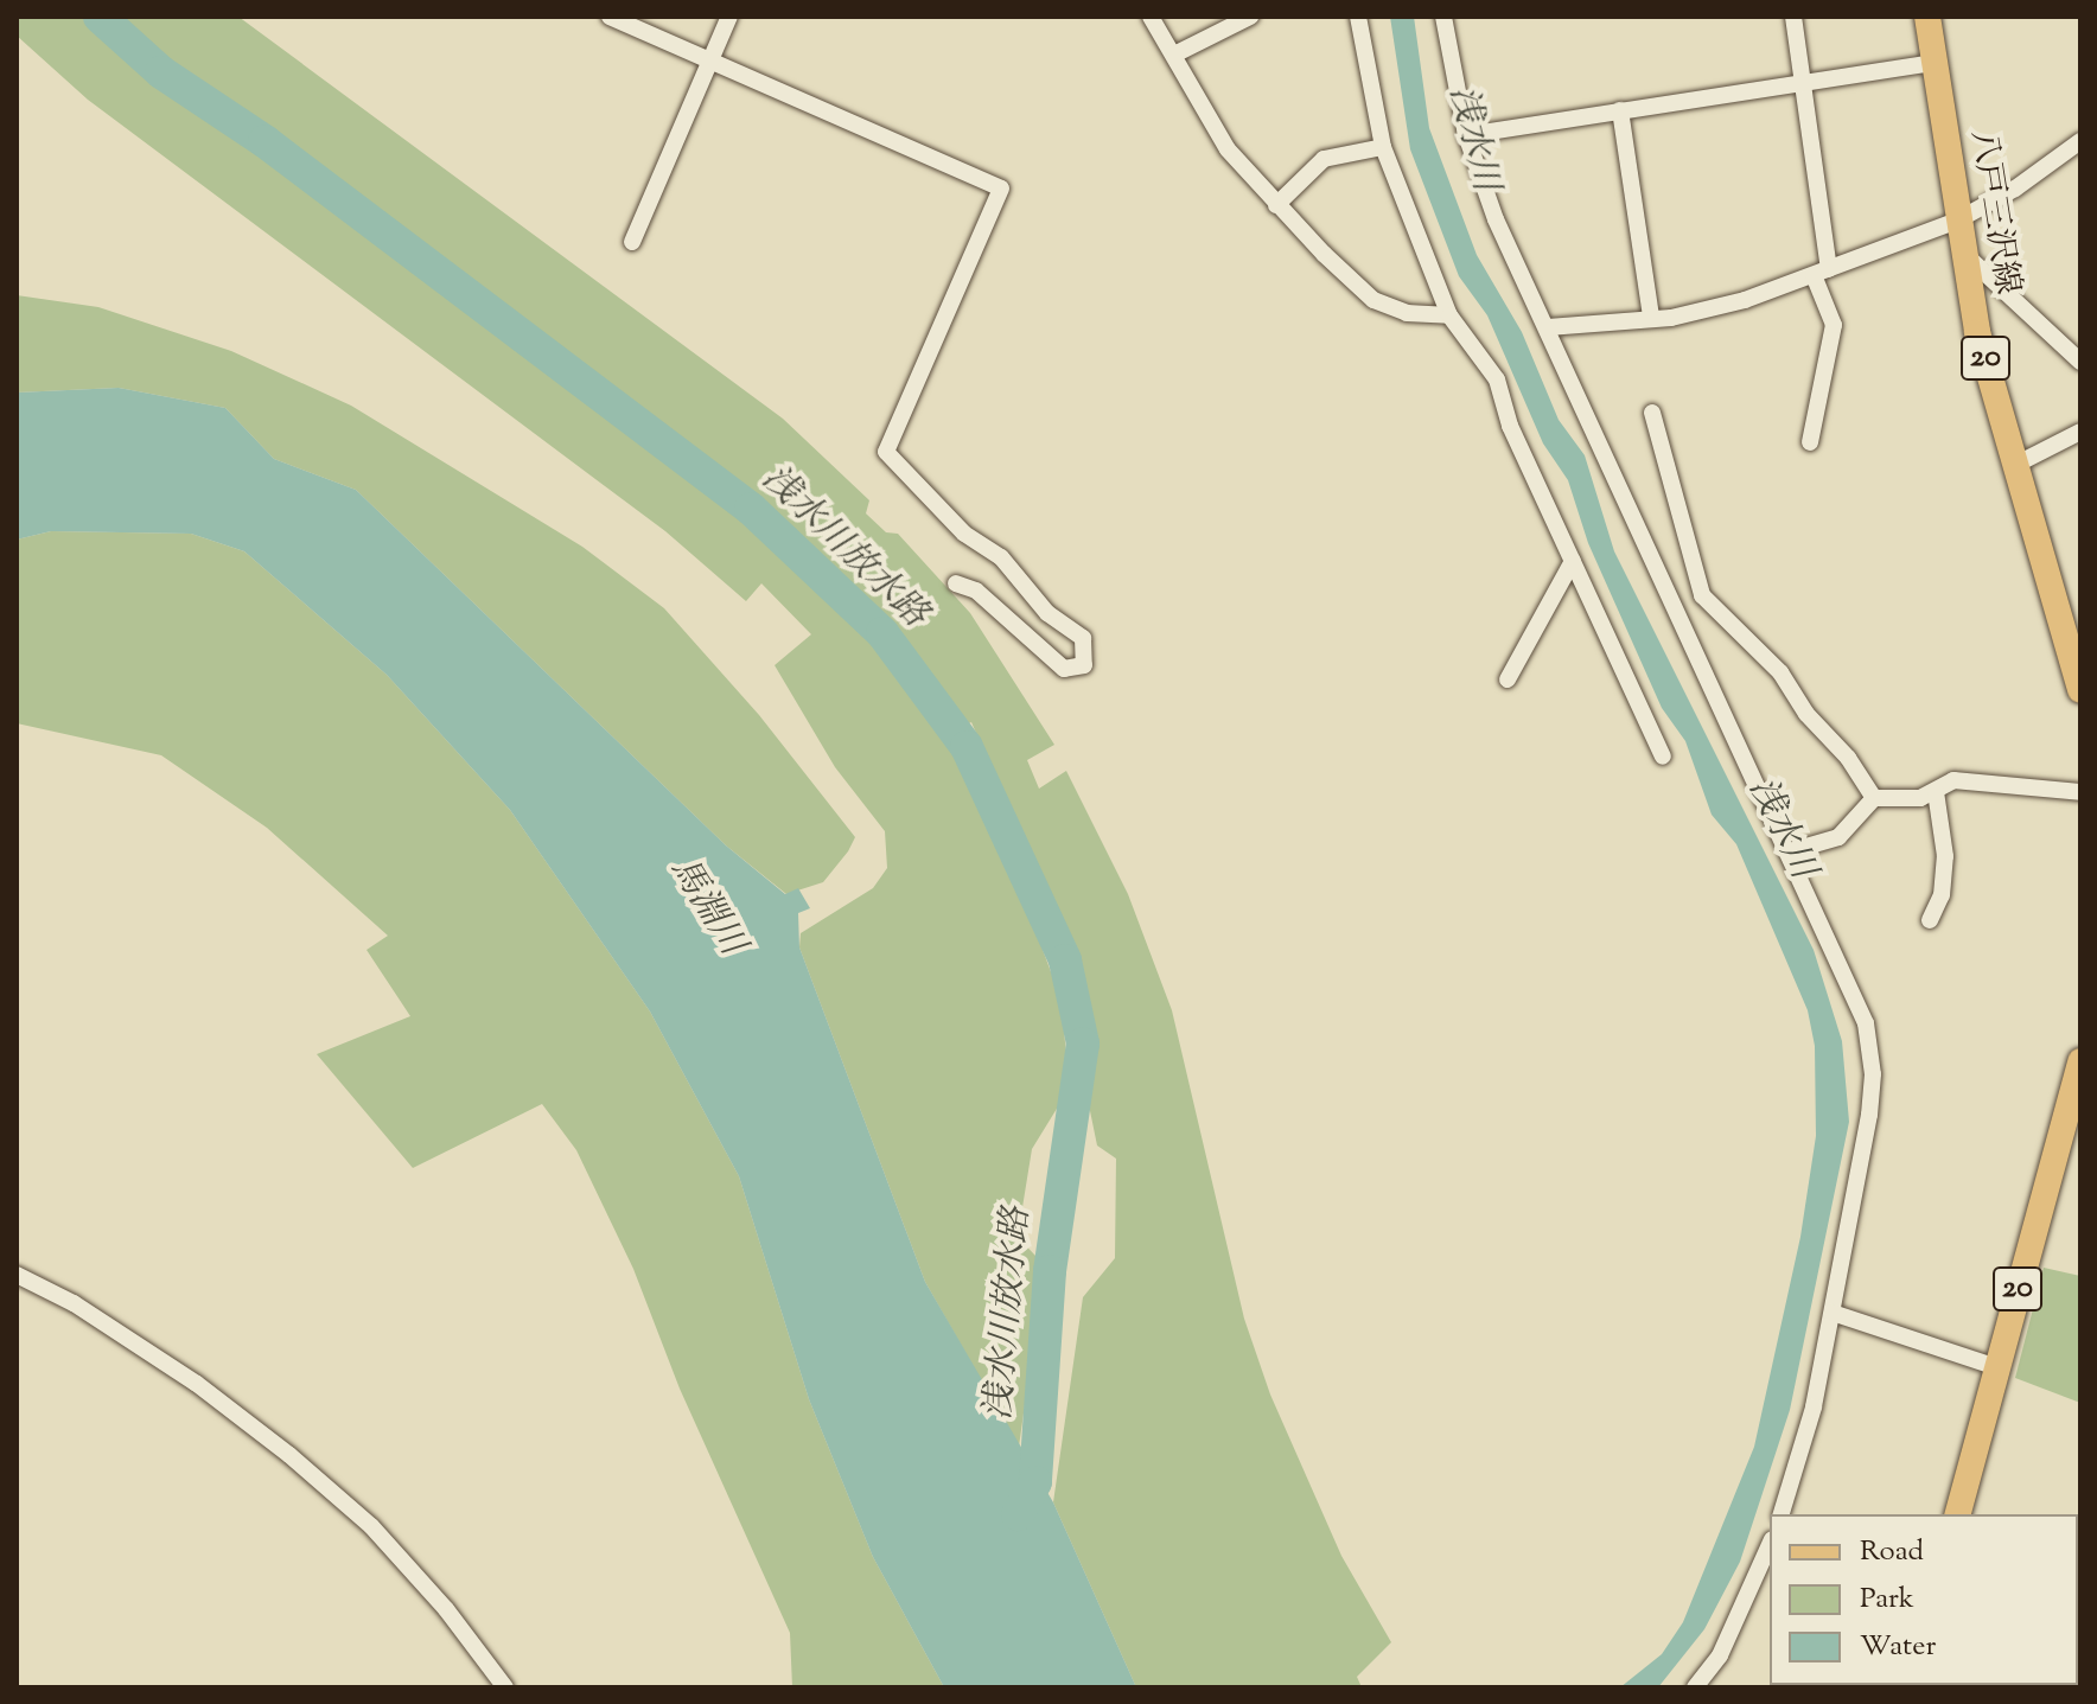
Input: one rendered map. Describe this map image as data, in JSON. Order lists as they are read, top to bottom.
{
  "streets": {
    "main road": ["八戸三沢線", "20"]
  },
  "water": ["浅水川", "浅水川放水路", "馬淵川"],
  "legend": ["Road", "Park", "Water"]
}
